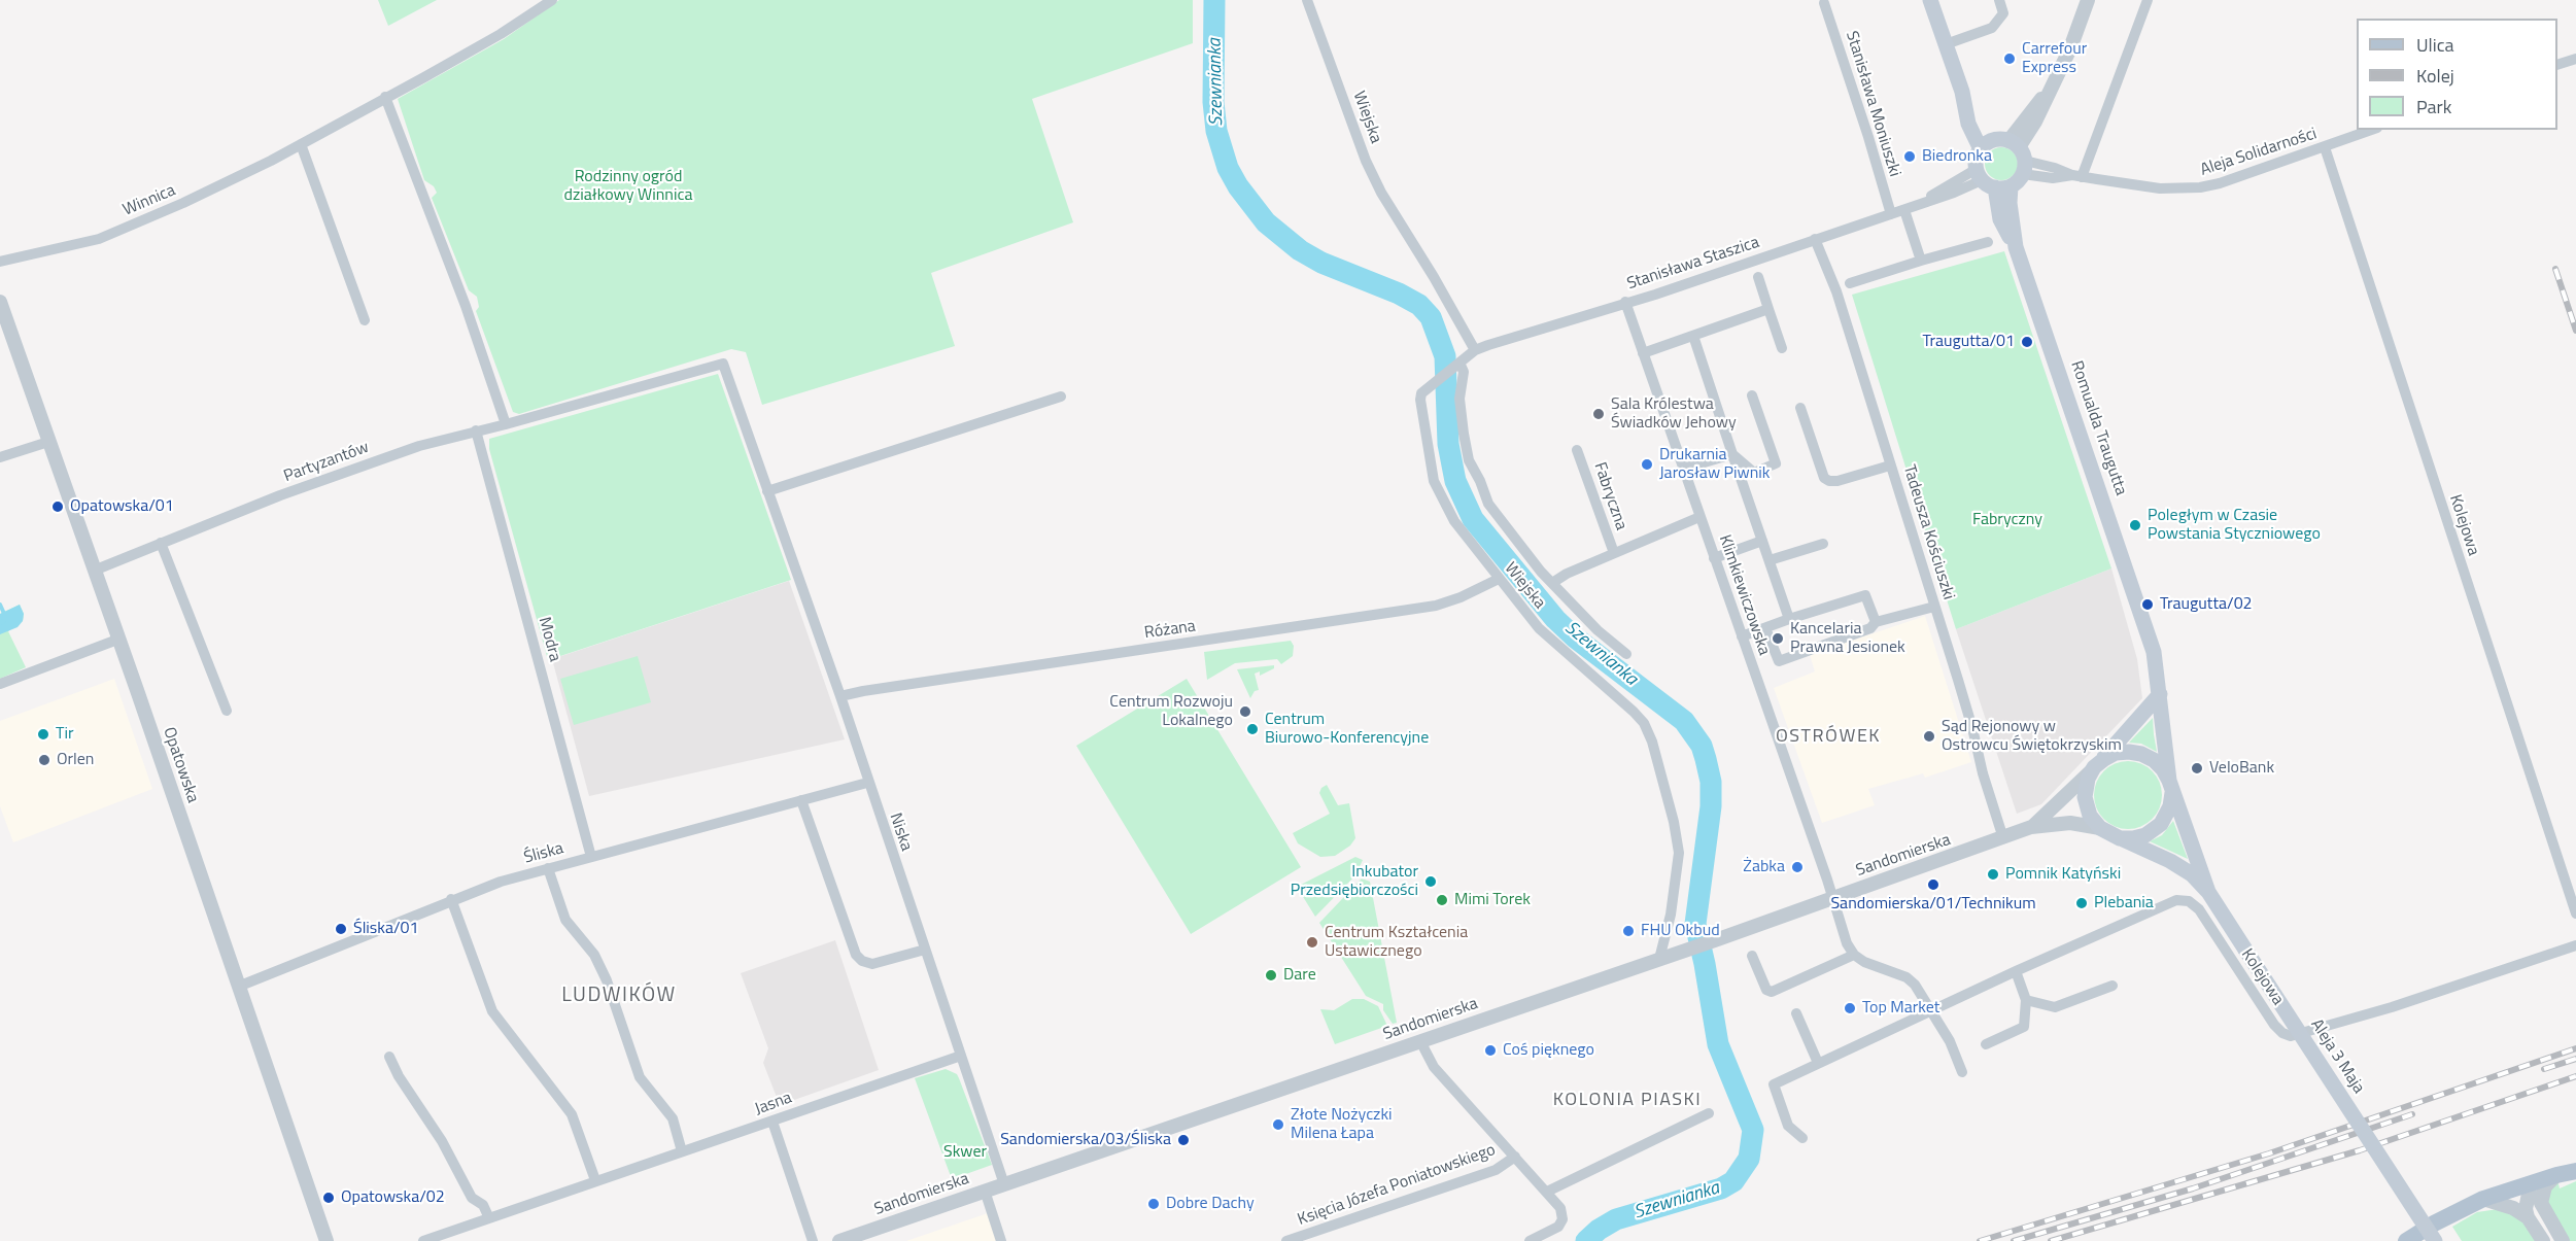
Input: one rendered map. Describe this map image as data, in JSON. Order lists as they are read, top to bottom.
{
  "streets": {
    "main road": ["Romualda Traugutta", "Aleja 3 Maja"],
    "street": [
      "Stanisława Moniuszki",
      "Wiejska",
      "Aleja Solidarności",
      "Winnica",
      "Stanisława Staszica",
      "Partyzantów",
      "Fabryczna",
      "Kolejowa",
      "Tadeusza Kościuszki",
      "Klimkiewiczowska",
      "Różana",
      "Modra",
      "Opatowska",
      "Niska",
      "Śliska",
      "Sandomierska",
      "Jasna",
      "Księcia Józefa Poniatowskiego"
    ]
  },
  "crossings": [
    ["Stanisława Moniuszki", "Stanisława Staszica"],
    ["Wiejska", "Stanisława Staszica"],
    ["Wiejska", "Fabryczna"],
    ["Wiejska", "Różana"],
    ["Wiejska", "Sandomierska"],
    ["Aleja Solidarności", "Kolejowa"],
    ["Stanisława Staszica", "Romualda Traugutta"],
    ["Stanisława Staszica", "Tadeusza Kościuszki"],
    ["Stanisława Staszica", "Klimkiewiczowska"],
    ["Romualda Traugutta", "Sandomierska"],
    ["Romualda Traugutta", "Aleja 3 Maja"],
    ["Partyzantów", "Modra"],
    ["Partyzantów", "Opatowska"],
    ["Partyzantów", "Niska"],
    ["Fabryczna", "Klimkiewiczowska"],
    ["Tadeusza Kościuszki", "Sandomierska"],
    ["Klimkiewiczowska", "Sandomierska"],
    ["Różana", "Niska"],
    ["Modra", "Śliska"],
    ["Opatowska", "Śliska"],
    ["Niska", "Śliska"],
    ["Niska", "Sandomierska"],
    ["Niska", "Jasna"],
    ["Sandomierska", "Aleja 3 Maja"],
    ["Sandomierska", "Księcia Józefa Poniatowskiego"]
  ],
  "districts": ["OSTRÓWEK", "LUDWIKÓW", "KOLONIA PIASKI"],
  "water": ["Szewnianka"],
  "parks": ["Rodzinny ogród działkowy Winnica", "Fabryczny", "Skwer"],
  "places": [
    "Carrefour Express",
    "Biedronka",
    "Traugutta/01",
    "Sala Królestwa Świadków Jehowy",
    "Drukarnia Jarosław Piwnik",
    "Opatowska/01",
    "Poległym w Czasie Powstania Styczniowego",
    "Traugutta/02",
    "Kancelaria Prawna Jesionek",
    "Centrum Rozwoju Lokalnego",
    "Centrum Biurowo-Konferencyjne",
    "Tir",
    "Sąd Rejonowy w Ostrowcu Świętokrzyskim",
    "Orlen",
    "VeloBank",
    "Żabka",
    "Pomnik Katyński",
    "Inkubator Przedsiębiorczości",
    "Sandomierska/01/Technikum",
    "Mimi Torek",
    "Plebania",
    "Śliska/01",
    "FHU Okbud",
    "Centrum Kształcenia Ustawicznego",
    "Dare",
    "Top Market",
    "Coś pięknego",
    "Złote Nożyczki Milena Łapa",
    "Sandomierska/03/Śliska",
    "Opatowska/02",
    "Dobre Dachy"
  ],
  "legend": ["Ulica", "Kolej", "Park"]
}
